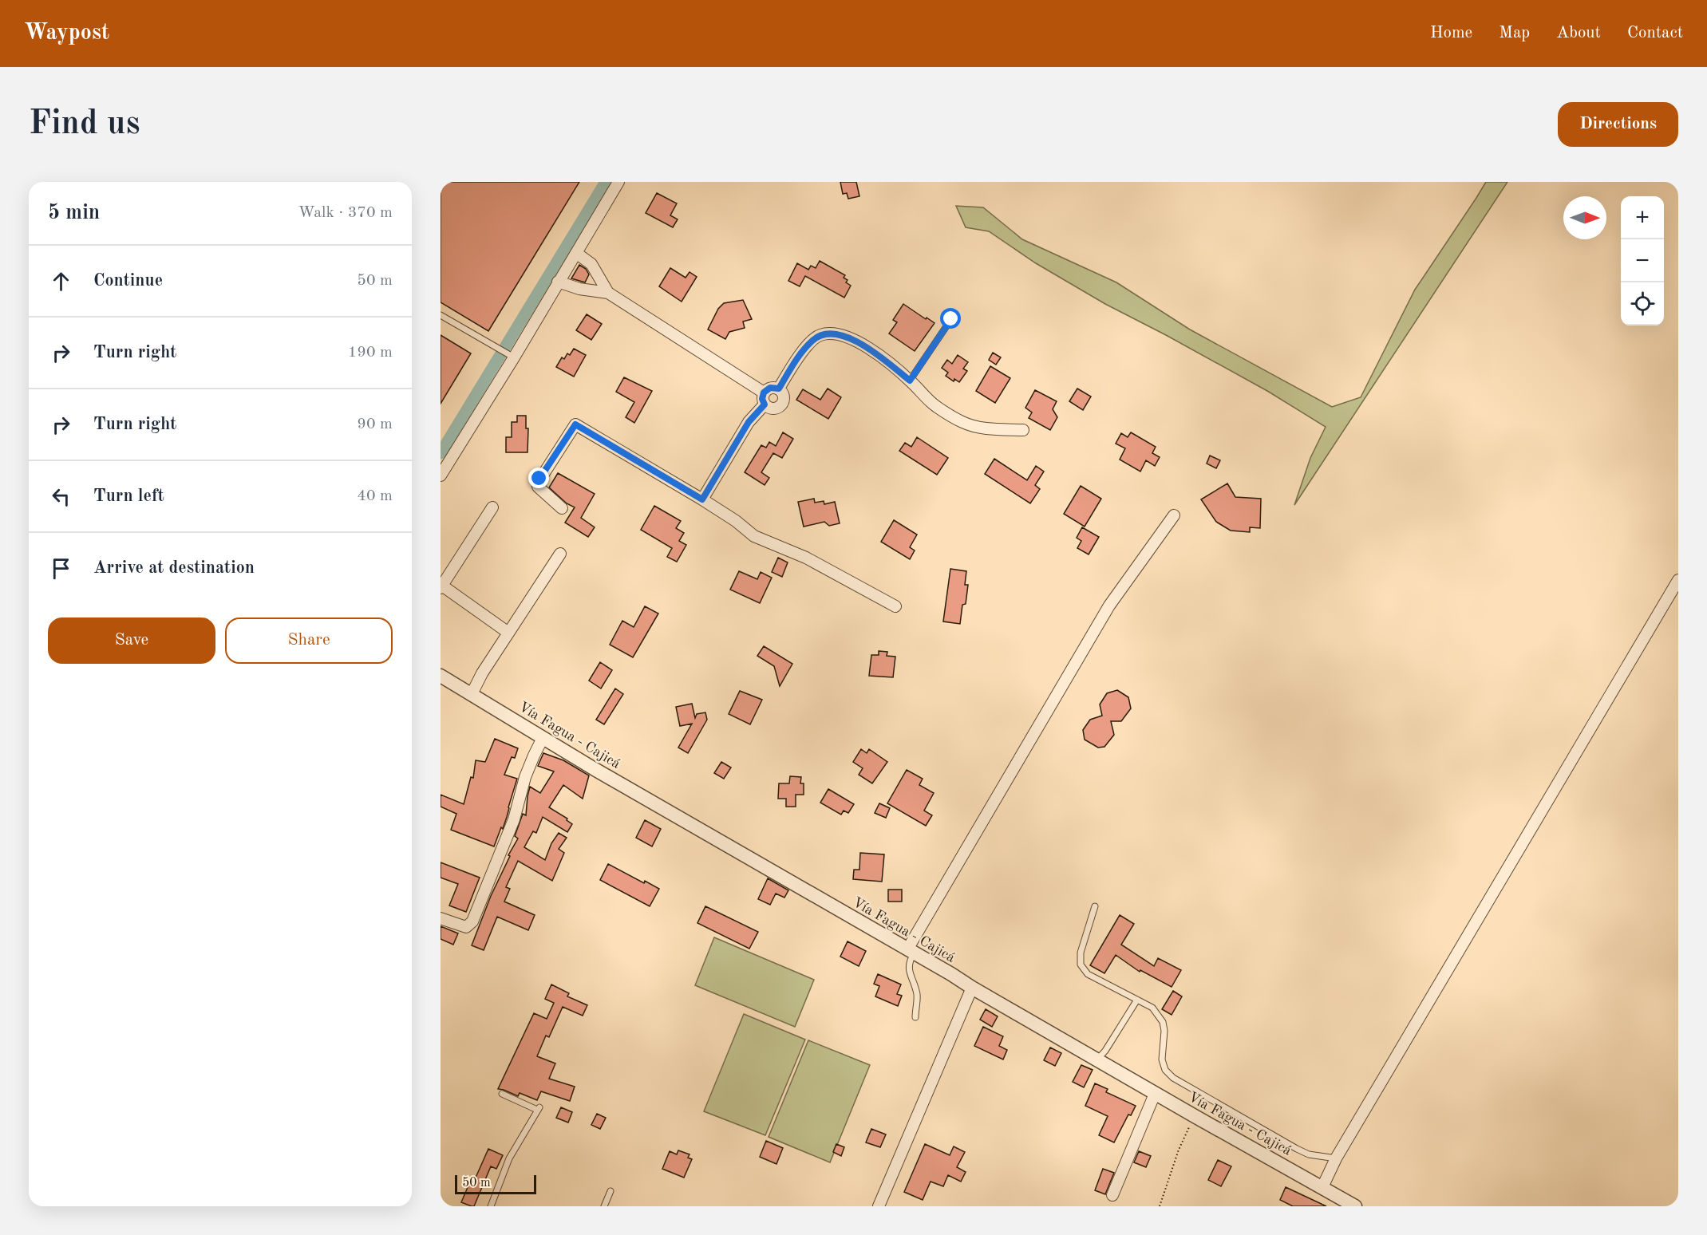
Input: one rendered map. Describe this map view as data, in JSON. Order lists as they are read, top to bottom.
{
  "streets": {
    "street": ["Vía Fagua - Cajicá"]
  },
  "scale_bar": "50 m",
  "north": "right",
  "page": {
    "header": "Waypost",
    "nav": [
      "Home",
      "Map",
      "About",
      "Contact"
    ],
    "buttons": [
      "Directions",
      ["Save", "Share"]
    ],
    "title": "Find us",
    "heading": ["5 min", "Walk · 370 m"],
    "map_buttons": ["+", "−"],
    "list": [
      ["Continue", "50 m"],
      ["Turn right", "190 m"],
      ["Turn right", "90 m"],
      ["Turn left", "40 m"],
      "Arrive at destination"
    ],
    "scale": "50 m"
  }
}
